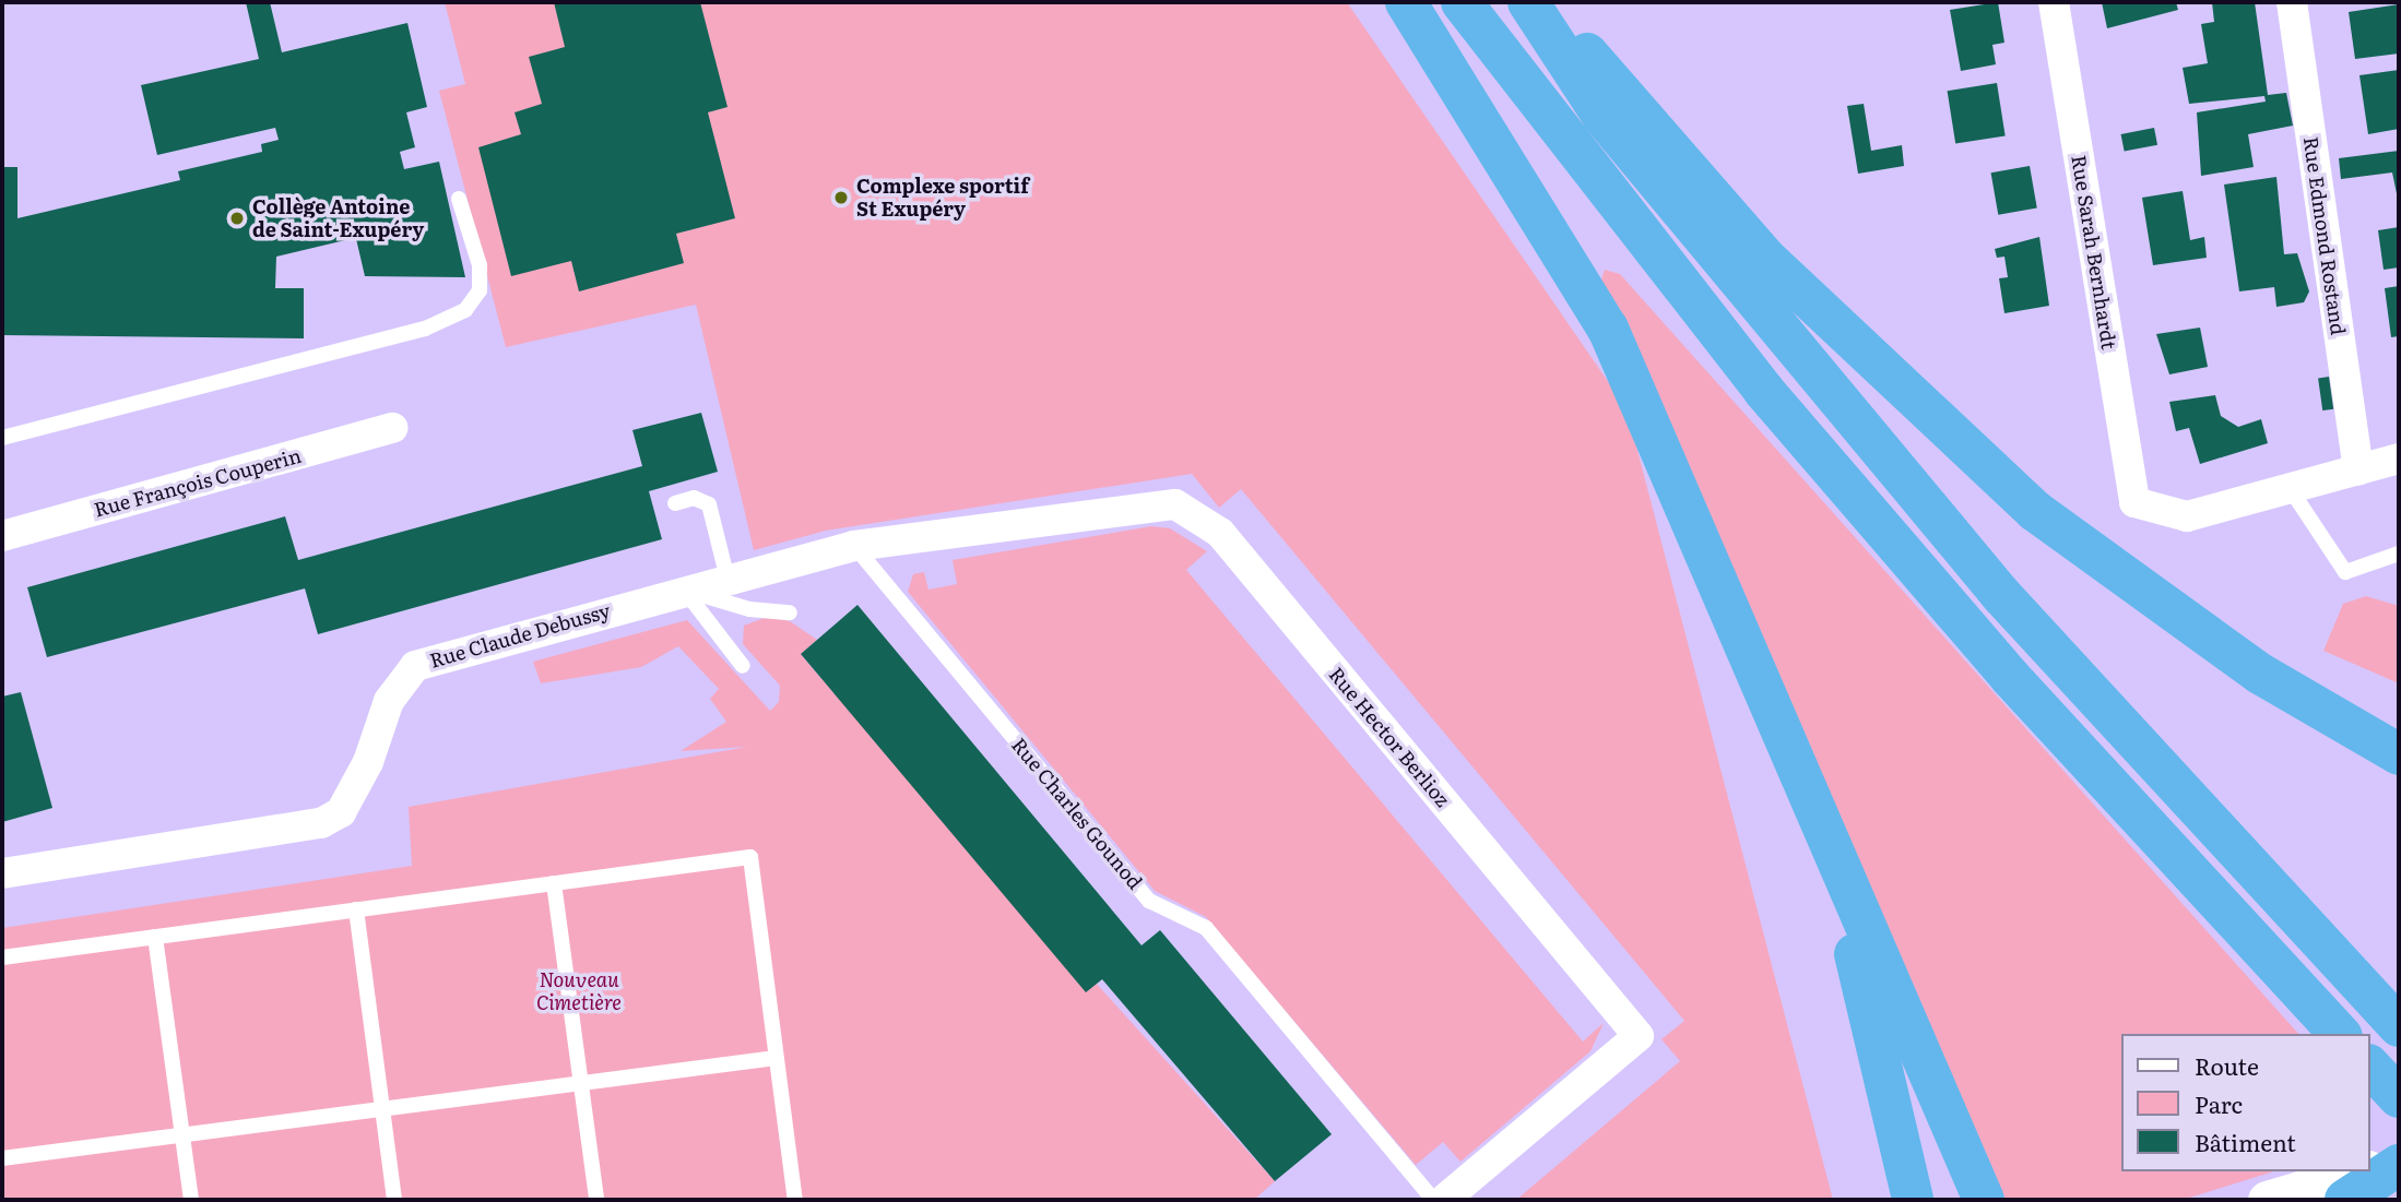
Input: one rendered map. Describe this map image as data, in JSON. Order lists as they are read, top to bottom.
{
  "streets": {
    "street": [
      "Rue Edmond Rostand",
      "Rue Sarah Bernhardt",
      "Rue François Couperin",
      "Rue Claude Debussy",
      "Rue Hector Berlioz"
    ],
    "lane": ["Rue Charles Gounod"]
  },
  "crossings": [
    ["Rue Claude Debussy", "Rue Hector Berlioz"],
    ["Rue Claude Debussy", "Rue Charles Gounod"],
    ["Rue Hector Berlioz", "Rue Charles Gounod"]
  ],
  "parks": ["Nouveau Cimetière"],
  "places": ["Complexe sportif St Exupéry", "Collège Antoine de Saint-Exupéry"],
  "legend": ["Route", "Parc", "Bâtiment"]
}
